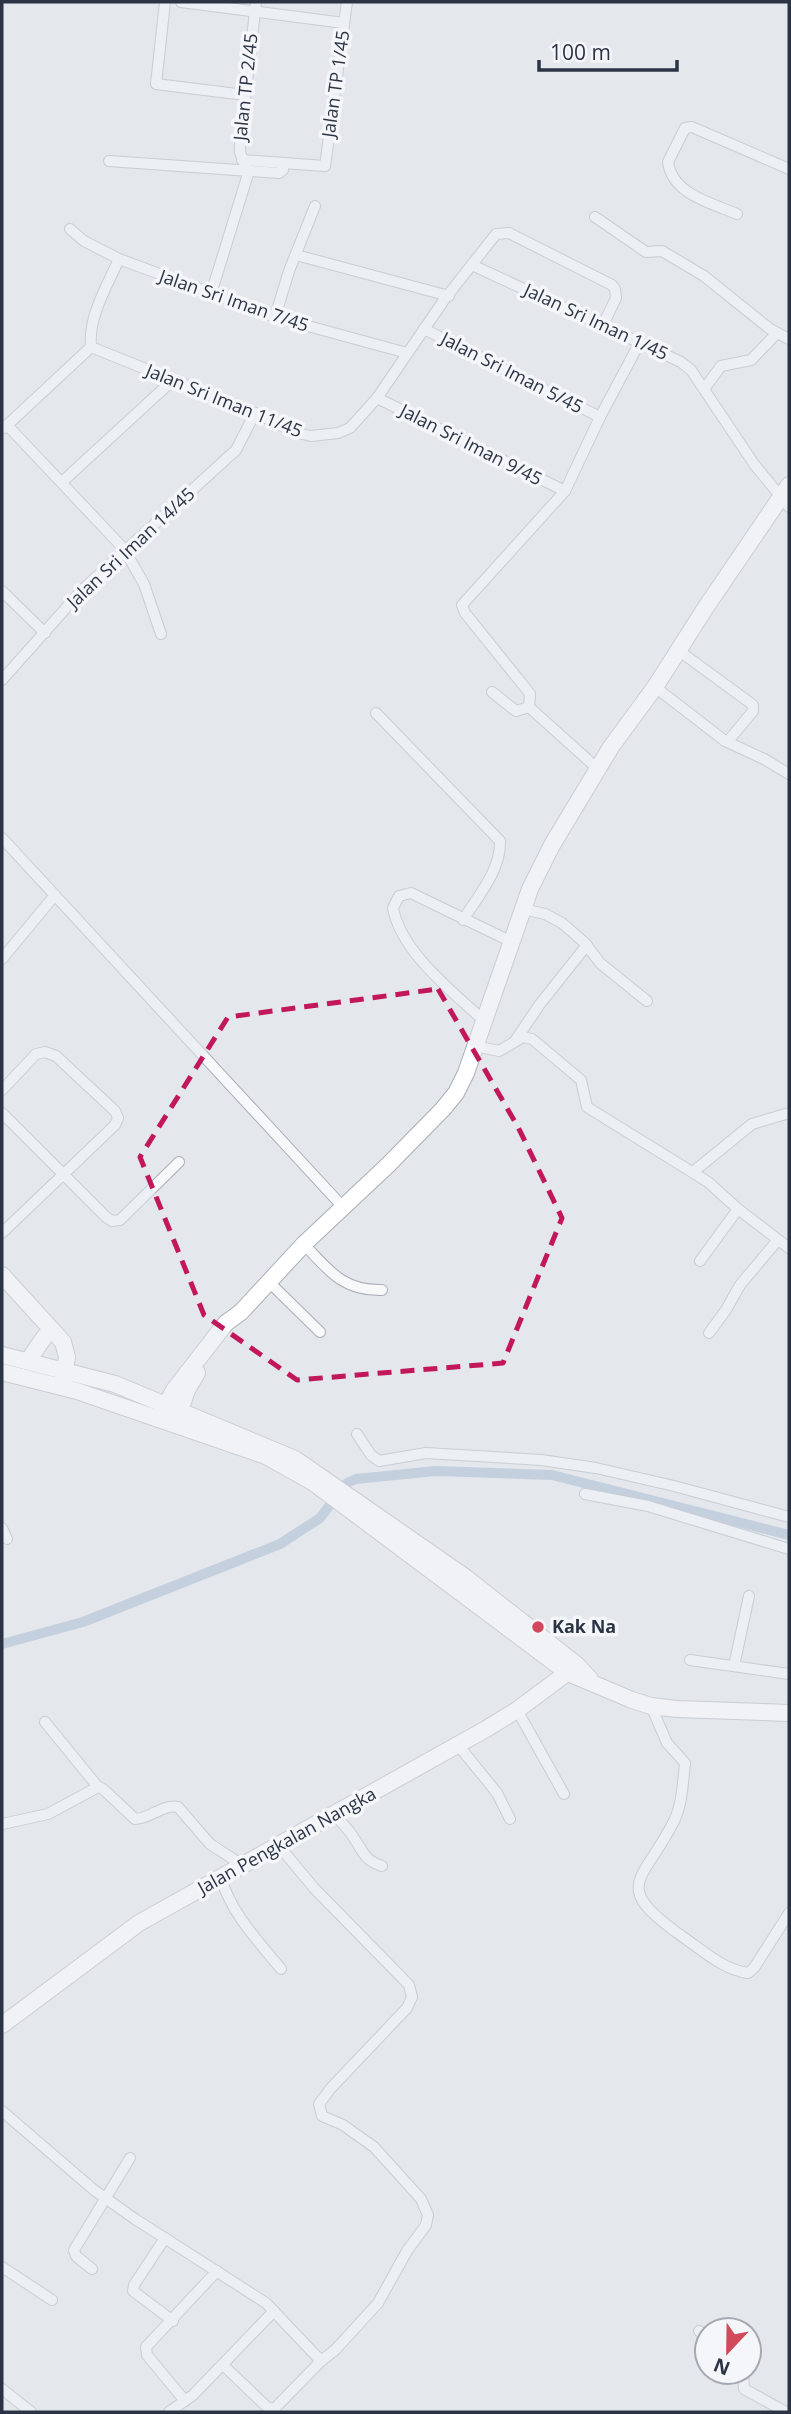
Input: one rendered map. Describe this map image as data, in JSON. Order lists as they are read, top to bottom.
{
  "streets": {
    "main road": ["Jalan Pengkalan Nangka"],
    "street": [
      "Jalan TP 1/45",
      "Jalan TP 2/45",
      "Jalan Sri Iman 7/45",
      "Jalan Sri Iman 1/45",
      "Jalan Sri Iman 5/45",
      "Jalan Sri Iman 11/45",
      "Jalan Sri Iman 9/45",
      "Jalan Sri Iman 14/45"
    ]
  },
  "crossings": [
    ["Jalan Sri Iman 7/45", "Jalan Sri Iman 11/45"],
    ["Jalan Sri Iman 1/45", "Jalan Sri Iman 11/45"],
    ["Jalan Sri Iman 5/45", "Jalan Sri Iman 11/45"],
    ["Jalan Sri Iman 11/45", "Jalan Sri Iman 9/45"],
    ["Jalan Sri Iman 11/45", "Jalan Sri Iman 14/45"]
  ],
  "places": ["Kak Na"],
  "scale_bar": "100 m",
  "north": "bottom"
}
